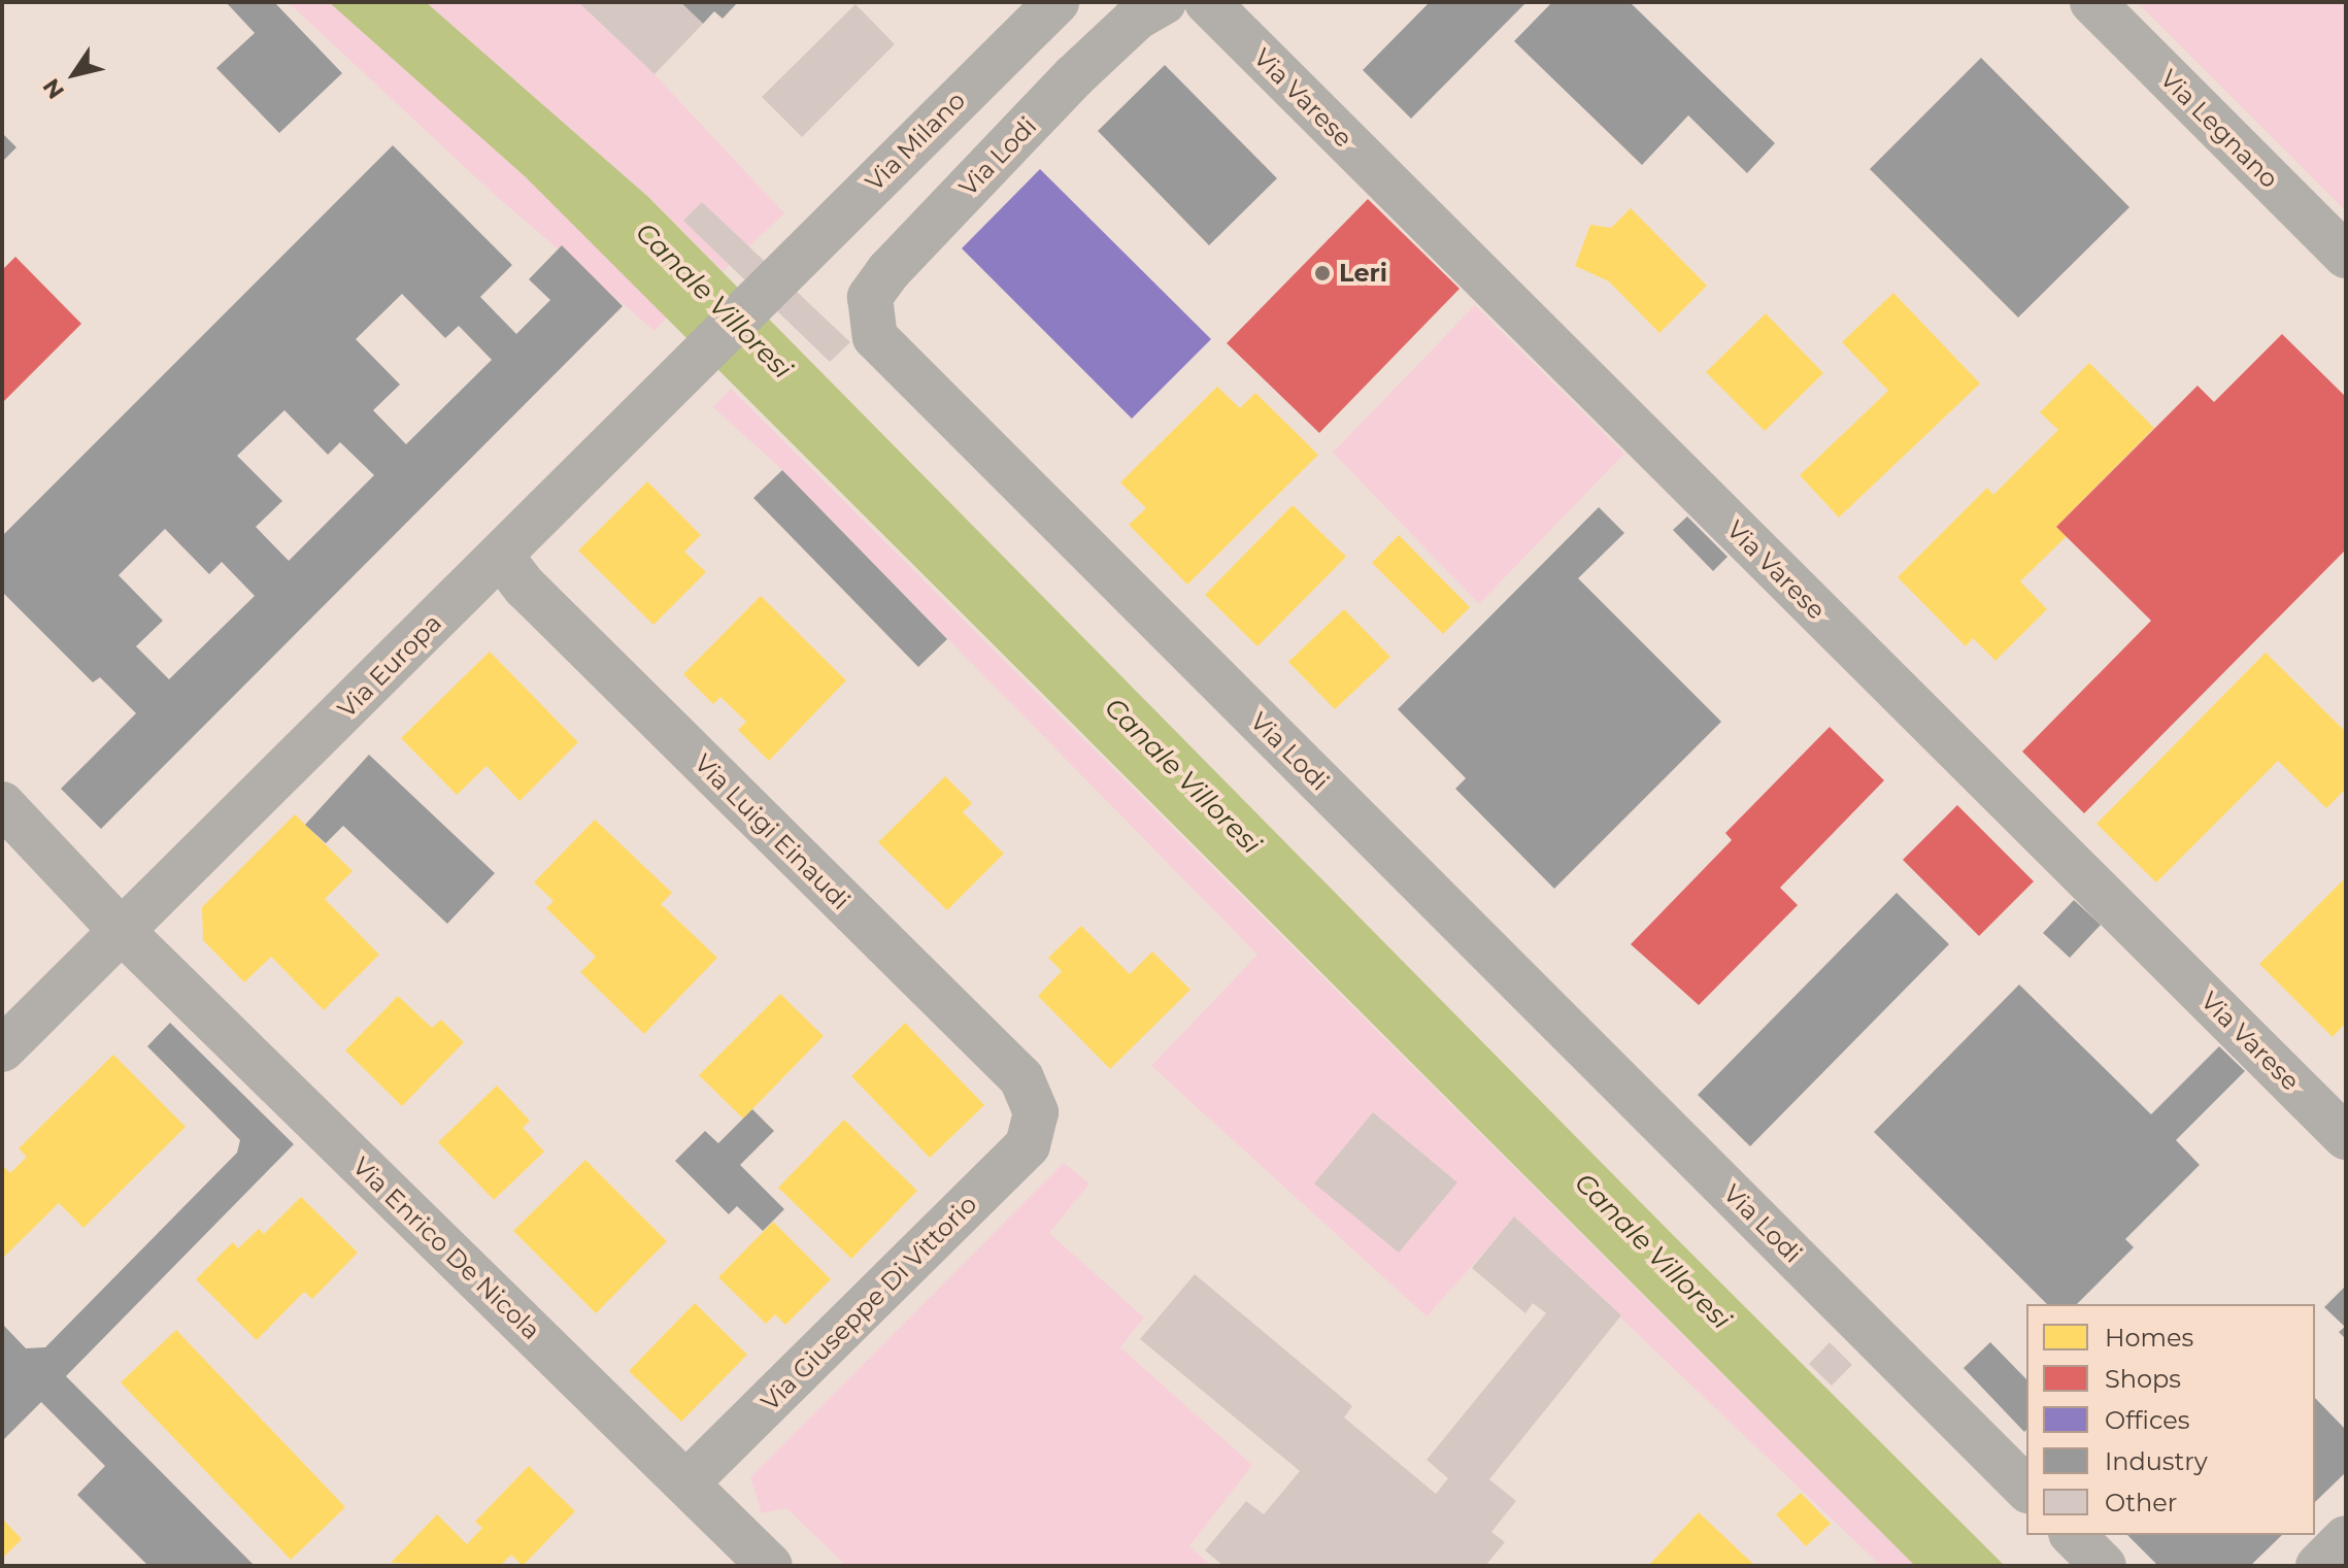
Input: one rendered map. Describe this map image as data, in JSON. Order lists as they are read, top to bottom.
{
  "streets": {
    "street": [
      "Via Varese",
      "Via Legnano",
      "Via Milano",
      "Via Lodi",
      "Via Europa",
      "Via Luigi Einaudi",
      "Via Enrico De Nicola",
      "Via Giuseppe Di Vittorio"
    ]
  },
  "crossings": [
    ["Via Milano", "Via Europa"],
    ["Via Europa", "Via Luigi Einaudi"],
    ["Via Europa", "Via Enrico De Nicola"],
    ["Via Luigi Einaudi", "Via Giuseppe Di Vittorio"],
    ["Via Enrico De Nicola", "Via Giuseppe Di Vittorio"]
  ],
  "water": ["Canale Villoresi"],
  "places": ["Leri"],
  "legend": [
    "Homes",
    "Shops",
    "Offices",
    "Industry",
    "Other"
  ],
  "north": "bottom left"
}
